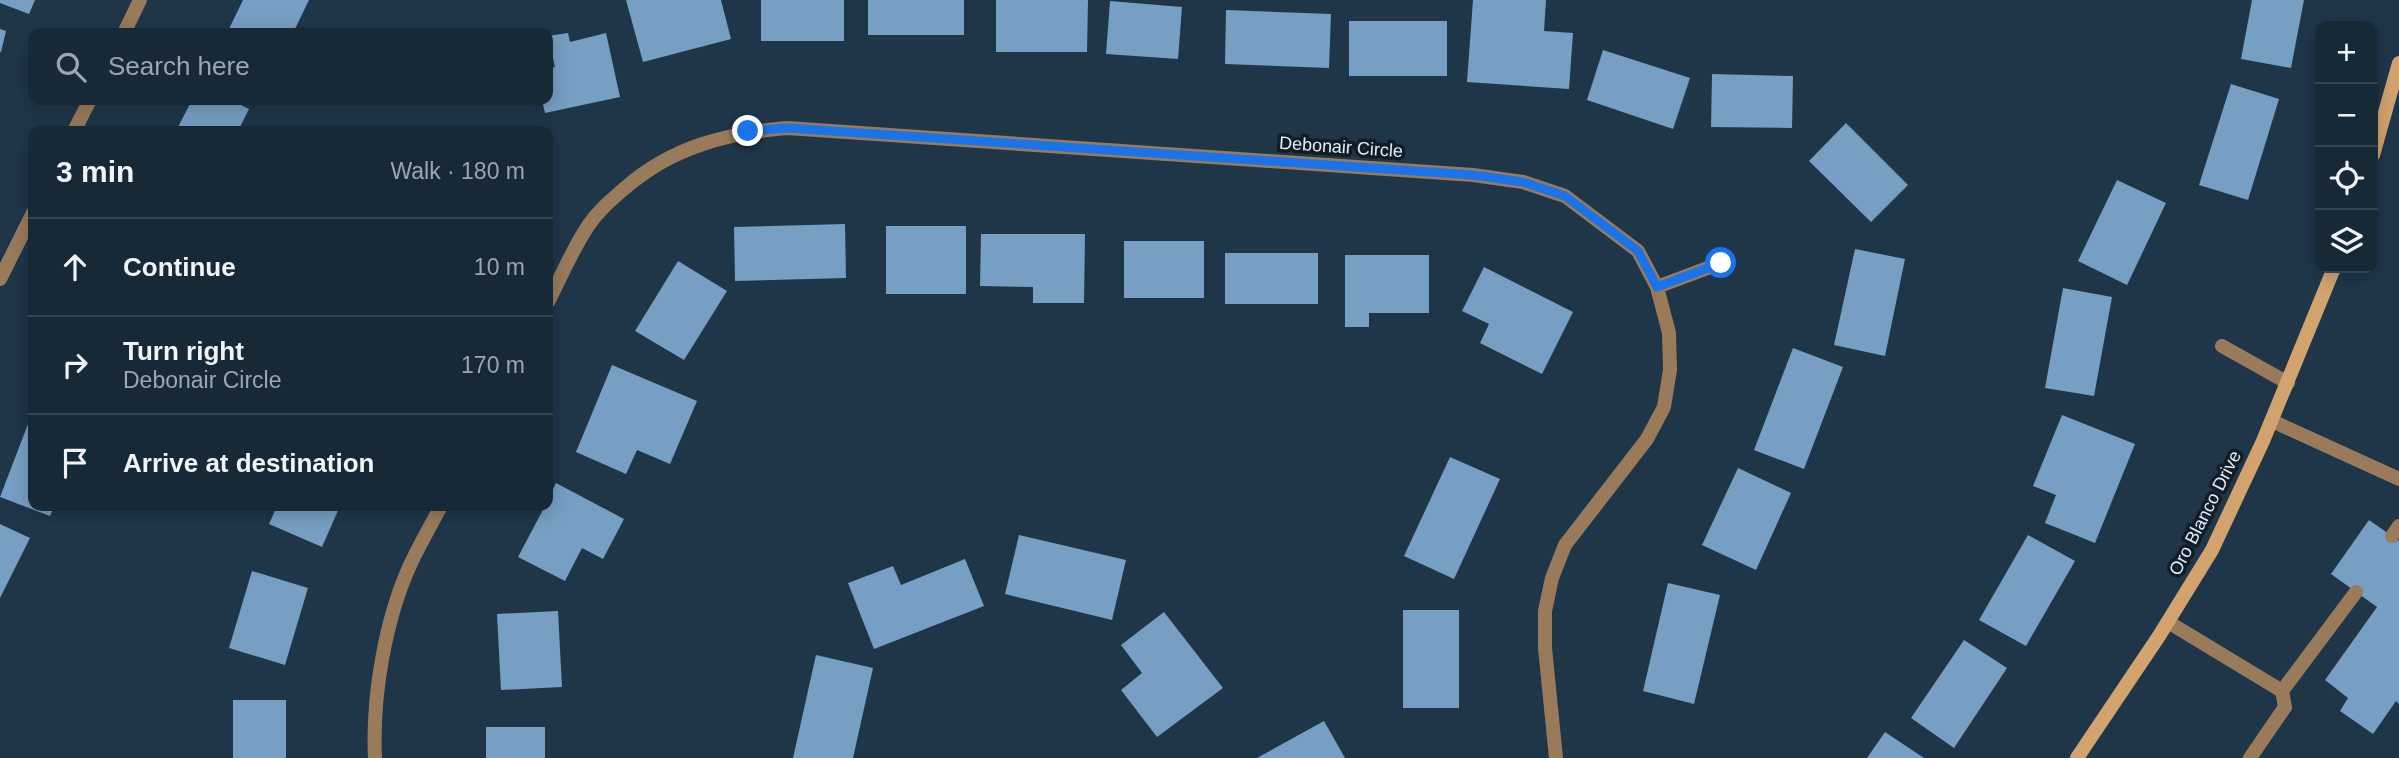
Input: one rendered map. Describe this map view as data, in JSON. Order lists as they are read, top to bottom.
{
  "streets": {
    "street": ["Debonair Circle", "Oro Blanco Drive"]
  },
  "page": {
    "map_buttons": ["+", "−"],
    "search": "Search here",
    "heading": ["3 min", "Walk · 180 m"],
    "list": [
      ["Continue", "10 m"],
      ["Turn right", "Debonair Circle", "170 m"],
      "Arrive at destination"
    ]
  }
}
